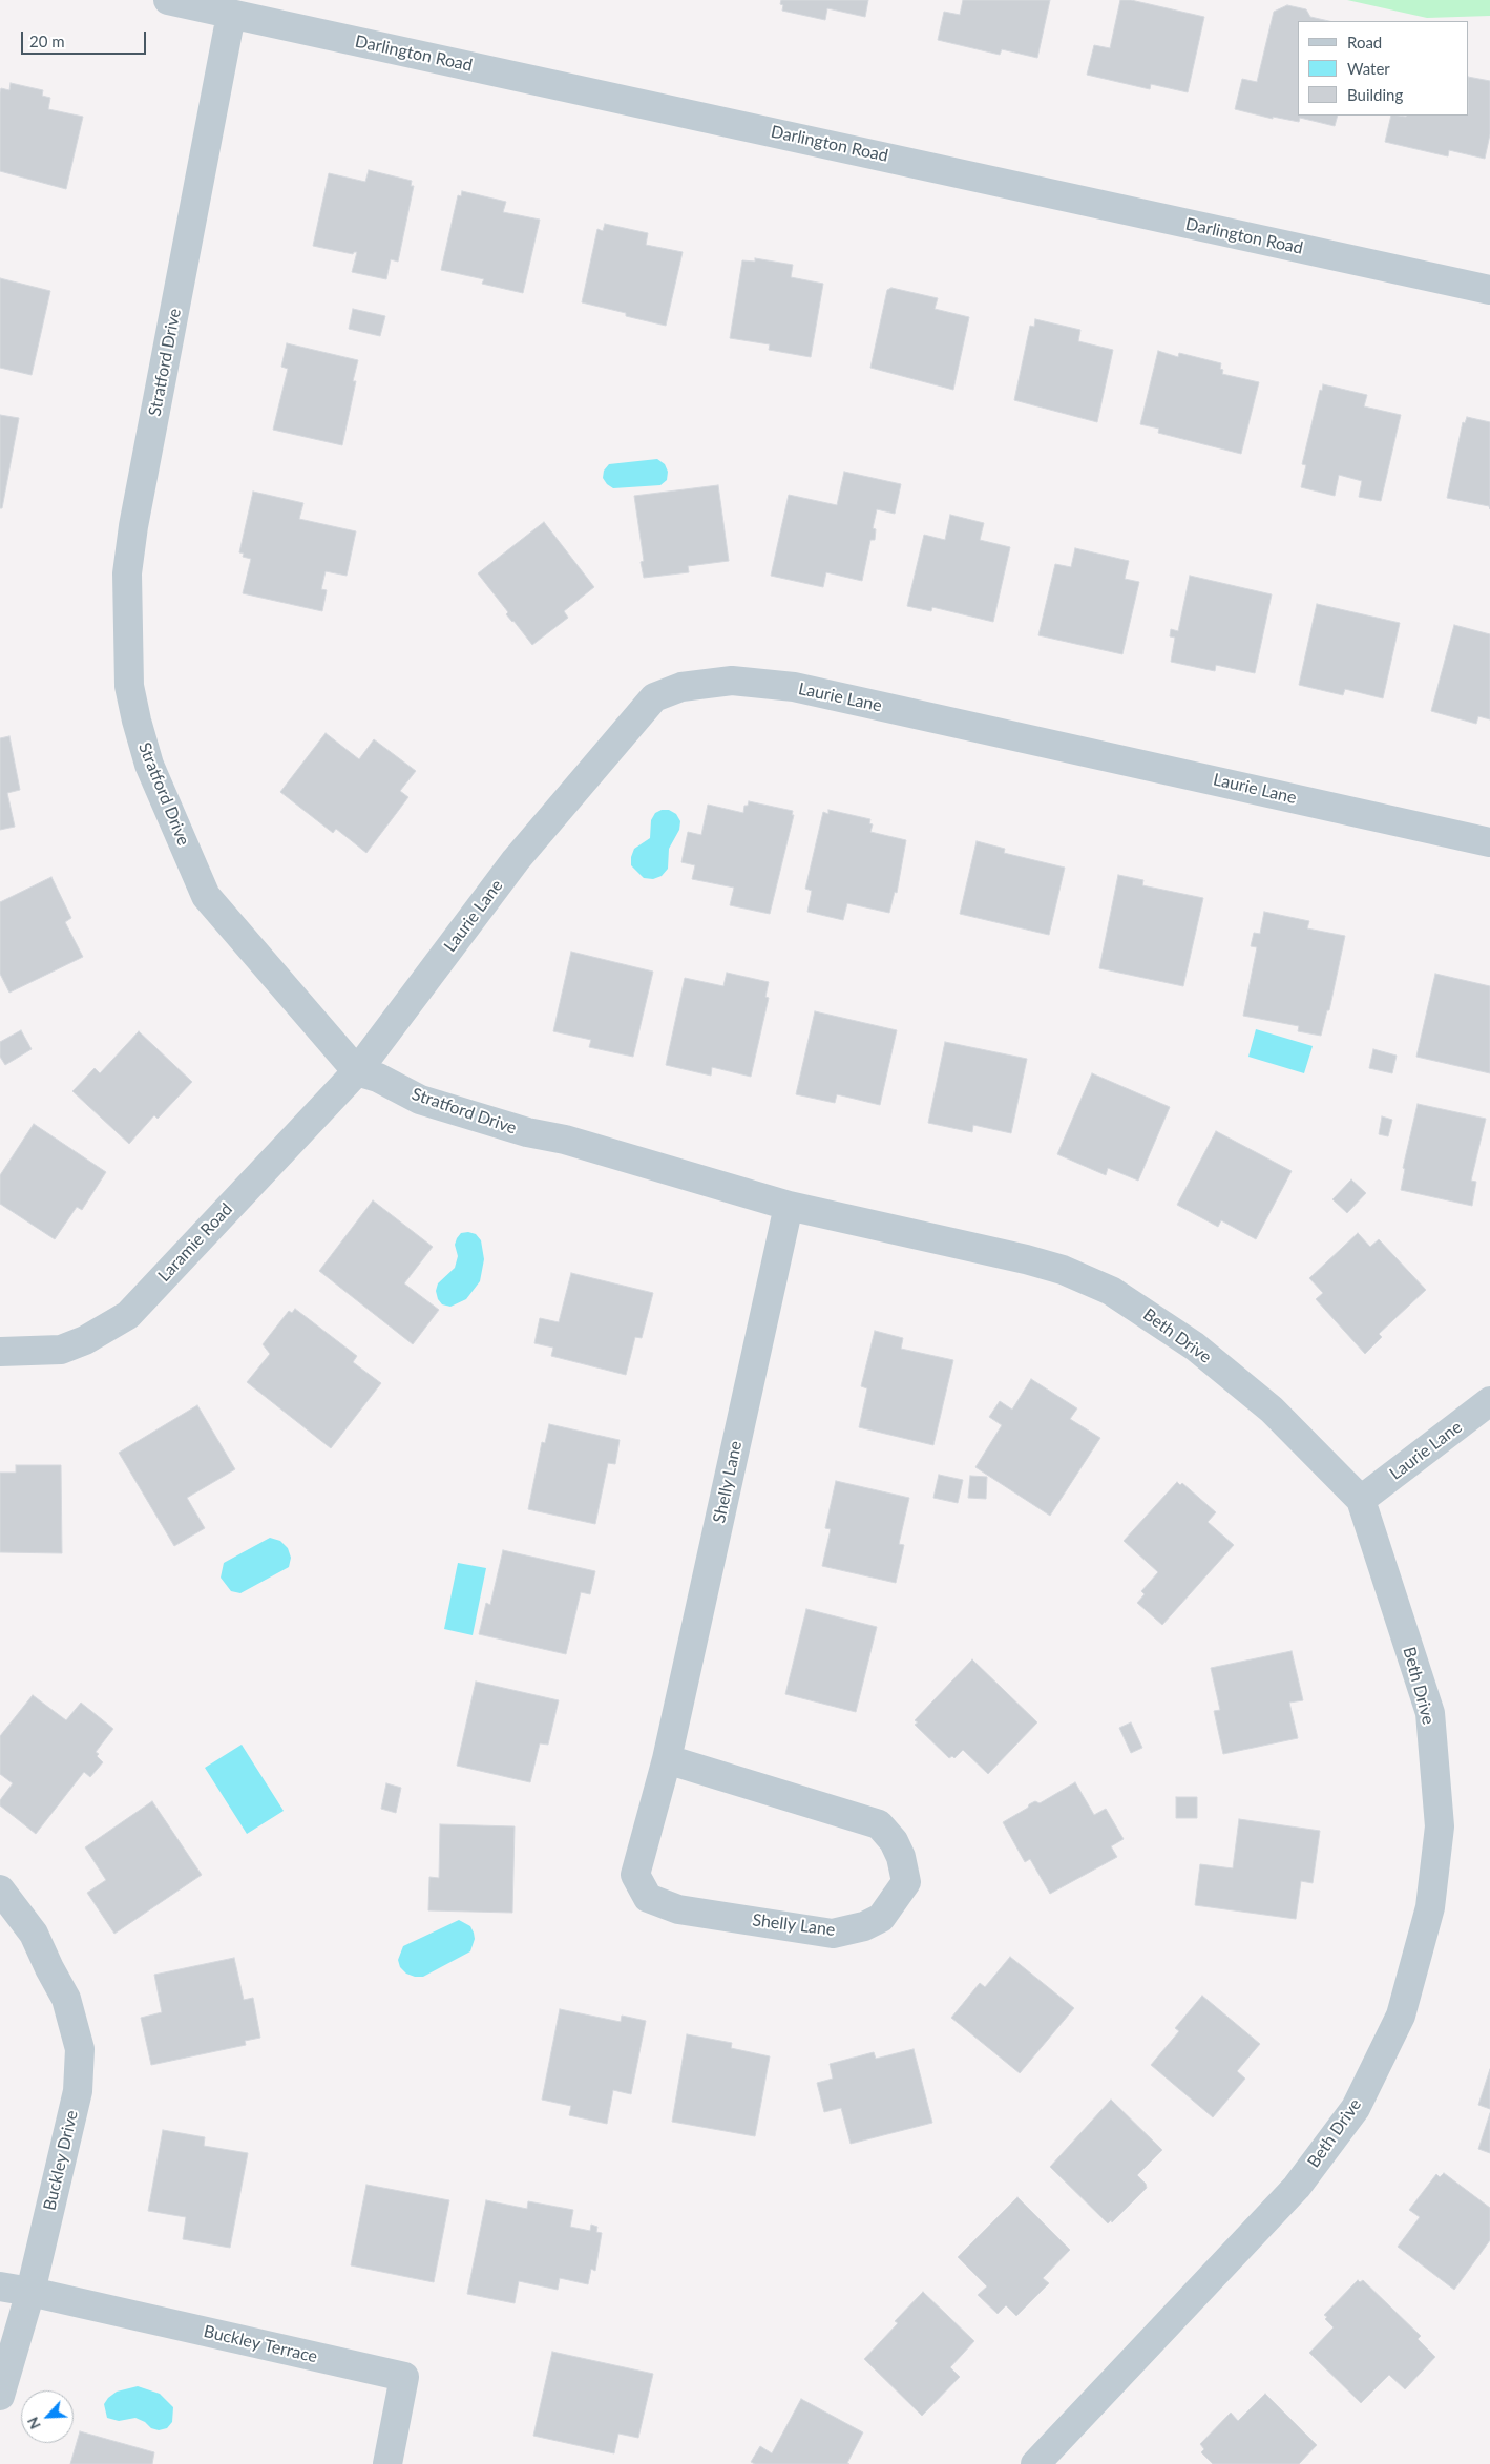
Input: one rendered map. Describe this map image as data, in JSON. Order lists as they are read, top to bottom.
{
  "streets": {
    "street": [
      "Darlington Road",
      "Stratford Drive",
      "Laurie Lane",
      "Laramie Road",
      "Beth Drive",
      "Shelly Lane",
      "Buckley Drive",
      "Buckley Terrace"
    ]
  },
  "crossings": [
    ["Darlington Road", "Stratford Drive"],
    ["Stratford Drive", "Laurie Lane"],
    ["Stratford Drive", "Laramie Road"],
    ["Stratford Drive", "Beth Drive"],
    ["Stratford Drive", "Shelly Lane"],
    ["Laurie Lane", "Laramie Road"],
    ["Laurie Lane", "Beth Drive"],
    ["Beth Drive", "Shelly Lane"],
    ["Buckley Drive", "Buckley Terrace"]
  ],
  "legend": ["Road", "Water", "Building"],
  "scale_bar": "20 m",
  "north": "bottom left"
}
